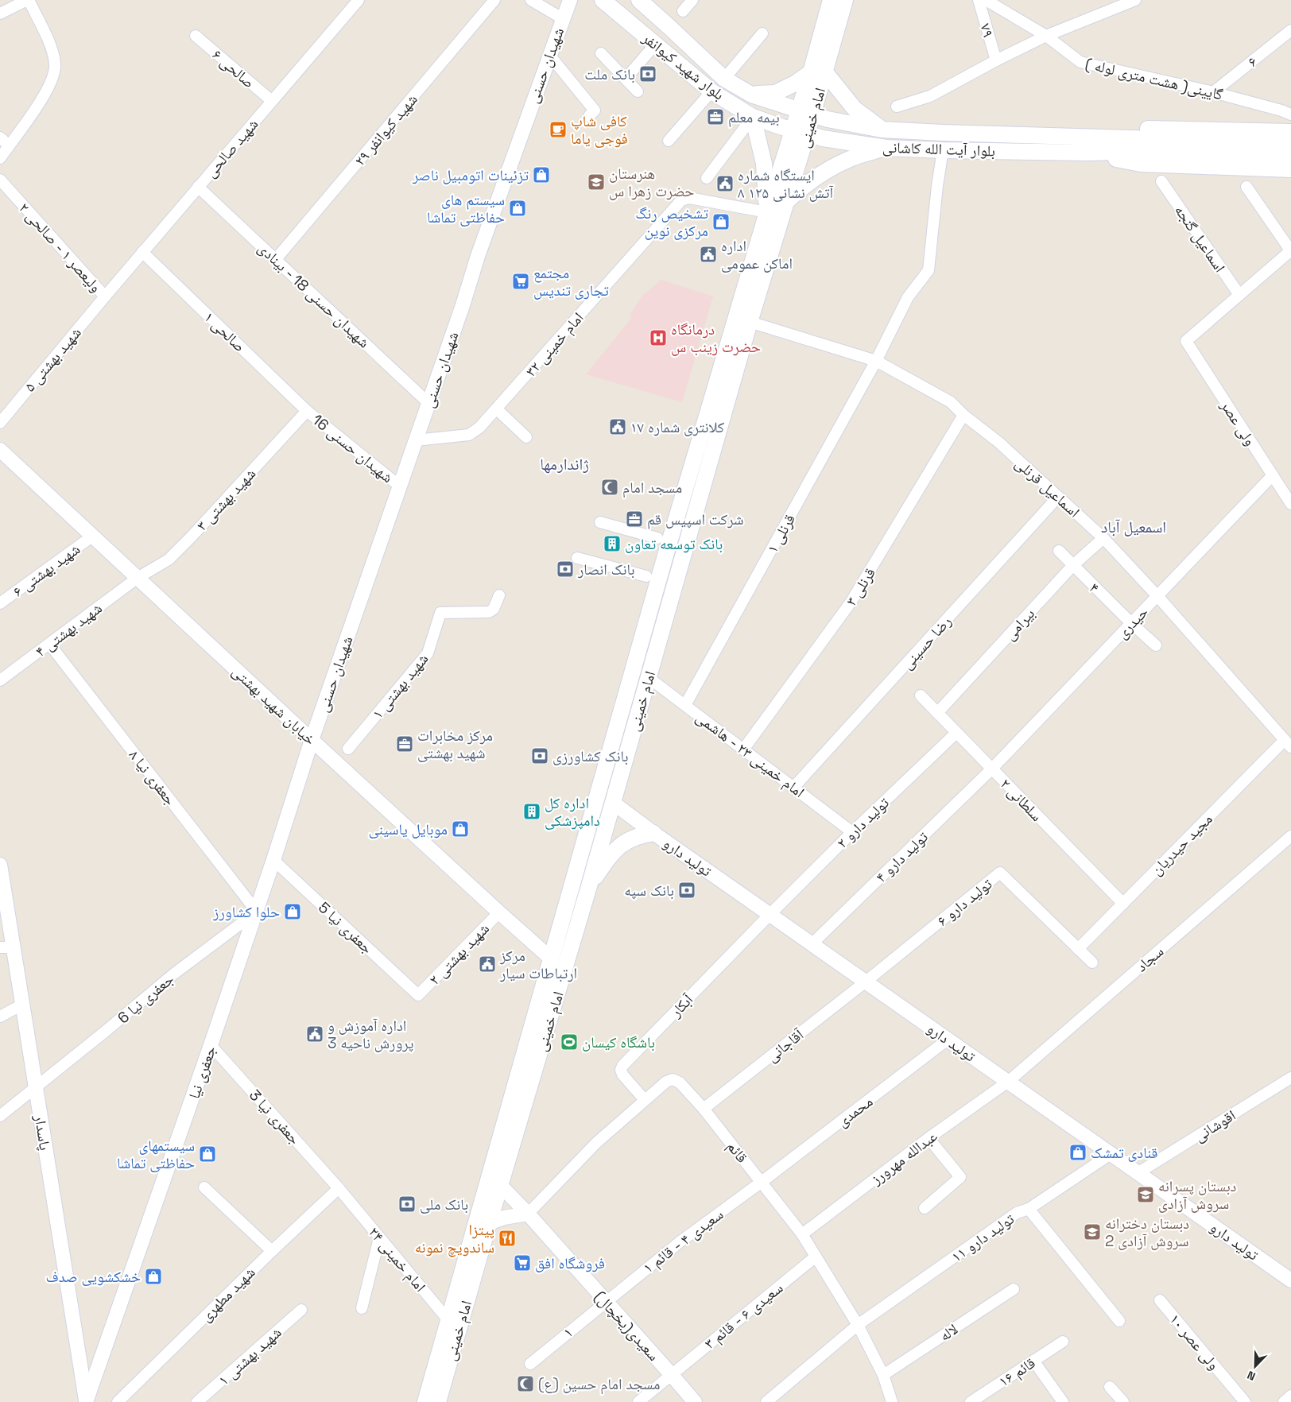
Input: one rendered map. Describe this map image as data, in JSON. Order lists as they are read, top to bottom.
{
  "streets": {
    "main road": ["بلوار شهید کیوانفر", "امام خمینی", "بلوار آیت الله کاشانی"],
    "street": [
      "۷۹",
      "۶",
      "شهیدان حسنی",
      "صالحی ۶",
      "گایینی( هشت متری لوله )",
      "شهید کیوانفر ۲۹",
      "شهید صالحی",
      "اسماعیل گنجه",
      "ولیعصر ۱ - صالحی ۲",
      "شهیدان حسنی 18 - بینادی",
      "صالحی ۱",
      "امام خمینی ۳۲",
      "شهید بهشتی ۵",
      "ولی عصر",
      "شهیدان حسنی 16",
      "اسماعیل قرنلی",
      "شهید بهشتی ۳",
      "قرنلی ۱",
      "شهید بهشتی ۶",
      "قرنلی ۳",
      "۴",
      "حیدری",
      "بیرامی",
      "شهید بهشتی ۴",
      "رضا حسینی",
      "شهید بهشتی ۱",
      "خیابان شهید بهشتی",
      "امام خمینی ۲۳ - هاشمی",
      "جعفری نیا ۸",
      "۲ سلطانی",
      "تولید دارو ۲",
      "مجید حیدریان",
      "تولید دارو",
      "تولید دارو ۴",
      "تولید دارو ۶",
      "جعفری نیا 5",
      "شهید بهشتی ۲",
      "سجاد",
      "جعفری نیا 6",
      "آبکار",
      "آقاجانی",
      "جعفری نیا",
      "محمدی",
      "جعفری نیا 3",
      "اقوشانی",
      "پاسدار",
      "قائم",
      "عبدالله مهرورز",
      "تولید دارو ۱۱",
      "سعیدی ۴ - قائم ۱",
      "امام خمینی ۲۴",
      "شهید مطهری",
      "سعیدی ۶ - قائم ۳",
      "سعیدی(یخچال)",
      "۱",
      "لاله",
      "ولی عصر ۱۰",
      "قائم ۱۶"
    ]
  },
  "crossings": [
    ["۶", "گایینی( هشت متری لوله )"],
    ["شهیدان حسنی", "شهیدان حسنی 18 - بینادی"],
    ["شهیدان حسنی", "امام خمینی ۳۲"],
    ["شهیدان حسنی", "شهیدان حسنی 16"],
    ["شهیدان حسنی", "خیابان شهید بهشتی"],
    ["شهیدان حسنی", "جعفری نیا"],
    ["بلوار شهید کیوانفر", "امام خمینی"],
    ["بلوار شهید کیوانفر", "بلوار آیت الله کاشانی"],
    ["صالحی ۶", "شهید صالحی"],
    ["امام خمینی", "بلوار آیت الله کاشانی"],
    ["امام خمینی", "امام خمینی ۳۲"],
    ["امام خمینی", "اسماعیل قرنلی"],
    ["امام خمینی", "خیابان شهید بهشتی"],
    ["امام خمینی", "امام خمینی ۲۳ - هاشمی"],
    ["امام خمینی", "تولید دارو"],
    ["امام خمینی", "امام خمینی ۲۴"],
    ["امام خمینی", "سعیدی(یخچال)"],
    ["شهید کیوانفر ۲۹", "شهیدان حسنی 18 - بینادی"],
    ["شهید صالحی", "ولیعصر ۱ - صالحی ۲"],
    ["شهید صالحی", "شهیدان حسنی 18 - بینادی"],
    ["شهید صالحی", "صالحی ۱"],
    ["شهید صالحی", "شهید بهشتی ۵"],
    ["بلوار آیت الله کاشانی", "قرنلی ۱"],
    ["اسماعیل گنجه", "ولی عصر"],
    ["ولیعصر ۱ - صالحی ۲", "شهید بهشتی ۵"],
    ["صالحی ۱", "شهیدان حسنی 16"],
    ["صالحی ۱", "شهید بهشتی ۳"],
    ["ولی عصر", "حیدری"],
    ["شهیدان حسنی 16", "شهید بهشتی ۳"],
    ["اسماعیل قرنلی", "قرنلی ۱"],
    ["اسماعیل قرنلی", "قرنلی ۳"],
    ["اسماعیل قرنلی", "حیدری"],
    ["اسماعیل قرنلی", "بیرامی"],
    ["اسماعیل قرنلی", "رضا حسینی"],
    ["اسماعیل قرنلی", "مجید حیدریان"],
    ["شهید بهشتی ۳", "شهید بهشتی ۴"],
    ["شهید بهشتی ۳", "خیابان شهید بهشتی"],
    ["قرنلی ۱", "امام خمینی ۲۳ - هاشمی"],
    ["شهید بهشتی ۶", "خیابان شهید بهشتی"],
    ["قرنلی ۳", "امام خمینی ۲۳ - هاشمی"],
    ["۴", "حیدری"],
    ["۴", "بیرامی"],
    ["حیدری", "۲ سلطانی"],
    ["حیدری", "تولید دارو ۴"],
    ["بیرامی", "۲ سلطانی"],
    ["شهید بهشتی ۴", "خیابان شهید بهشتی"],
    ["شهید بهشتی ۴", "جعفری نیا ۸"],
    ["رضا حسینی", "امام خمینی ۲۳ - هاشمی"],
    ["خیابان شهید بهشتی", "شهید بهشتی ۲"],
    ["خیابان شهید بهشتی", "جعفری نیا"],
    ["امام خمینی ۲۳ - هاشمی", "تولید دارو ۲"],
    ["جعفری نیا ۸", "جعفری نیا 6"],
    ["جعفری نیا ۸", "جعفری نیا"],
    ["۲ سلطانی", "تولید دارو ۲"],
    ["۲ سلطانی", "مجید حیدریان"],
    ["۲ سلطانی", "تولید دارو ۴"],
    ["تولید دارو ۲", "تولید دارو"],
    ["تولید دارو ۲", "آبکار"],
    ["مجید حیدریان", "تولید دارو ۶"],
    ["تولید دارو", "تولید دارو ۴"],
    ["تولید دارو", "تولید دارو ۶"],
    ["تولید دارو", "سجاد"],
    ["تولید دارو", "آبکار"],
    ["تولید دارو", "آقاجانی"],
    ["تولید دارو", "محمدی"],
    ["تولید دارو", "اقوشانی"],
    ["تولید دارو", "عبدالله مهرورز"],
    ["تولید دارو", "تولید دارو ۱۱"],
    ["تولید دارو ۶", "آقاجانی"],
    ["جعفری نیا 5", "شهید بهشتی ۲"],
    ["جعفری نیا 5", "جعفری نیا"],
    ["سجاد", "عبدالله مهرورز"],
    ["جعفری نیا 6", "جعفری نیا"],
    ["جعفری نیا 6", "پاسدار"],
    ["آبکار", "قائم"],
    ["آقاجانی", "قائم"],
    ["جعفری نیا", "جعفری نیا 3"],
    ["جعفری نیا", "پاسدار"],
    ["محمدی", "قائم"],
    ["محمدی", "سعیدی ۴ - قائم ۱"],
    ["جعفری نیا 3", "امام خمینی ۲۴"],
    ["جعفری نیا 3", "شهید مطهری"],
    ["قائم", "عبدالله مهرورز"],
    ["قائم", "تولید دارو ۱۱"],
    ["قائم", "سعیدی ۴ - قائم ۱"],
    ["قائم", "سعیدی ۶ - قائم ۳"],
    ["قائم", "سعیدی(یخچال)"],
    ["قائم", "لاله"],
    ["سعیدی ۴ - قائم ۱", "سعیدی(یخچال)"],
    ["سعیدی ۴ - قائم ۱", "۱"],
    ["امام خمینی ۲۴", "شهید مطهری"],
    ["سعیدی ۶ - قائم ۳", "سعیدی(یخچال)"],
    ["سعیدی(یخچال)", "۱"]
  ],
  "districts": ["ژاندارمها", "اسمعیل آباد"],
  "places": {
    "bank": [
      "بانک ملت",
      "بانک انصار",
      "بانک کشاورزی",
      "بانک سپه",
      "بانک ملی"
    ],
    "office": ["بیمه معلم", "شرکت اسپیس قم", "مرکز مخابرات شهید بهشتی"],
    "cafe": ["کافی شاپ فوجی یاما"],
    "shop": [
      "تزئینات اتومبیل ناصر",
      "سیستم های حفاظتی تماشا",
      "تشخیص رنگ مرکزی نوین",
      "موبایل یاسینی",
      "حلوا کشاورز",
      "قنادی تمشک",
      "سیستمهای حفاظتی تماشا",
      "خشکشویی صدف"
    ],
    "school or university": ["هنرستان حضرت زهرا س", "دبستان پسرانه سروش آزادی", "دبستان دخترانه سروش آزادی 2"],
    "public building": [
      "ایستگاه شماره ۸ آتش نشانی ۱۲۵",
      "اداره اماکن عمومی",
      "کلانتری شماره ۱۷",
      "مرکز ارتباطات سیار",
      "اداره آموزش و پرورش ناحیه 3"
    ],
    "supermarket": ["مجتمع تجاری تندیس", "فروشگاه افق"],
    "hospital": ["درمانگاه حضرت زینب س"],
    "mosque": ["مسجد امام", "مسجد امام حسین (ع)"],
    "building": ["بانک توسعه تعاون", "اداره کل دامپزشکی"],
    "sports": ["باشگاه کیسان"],
    "restaurant": ["پیتزا ساندویچ نمونه"]
  },
  "north": "bottom left"
}
